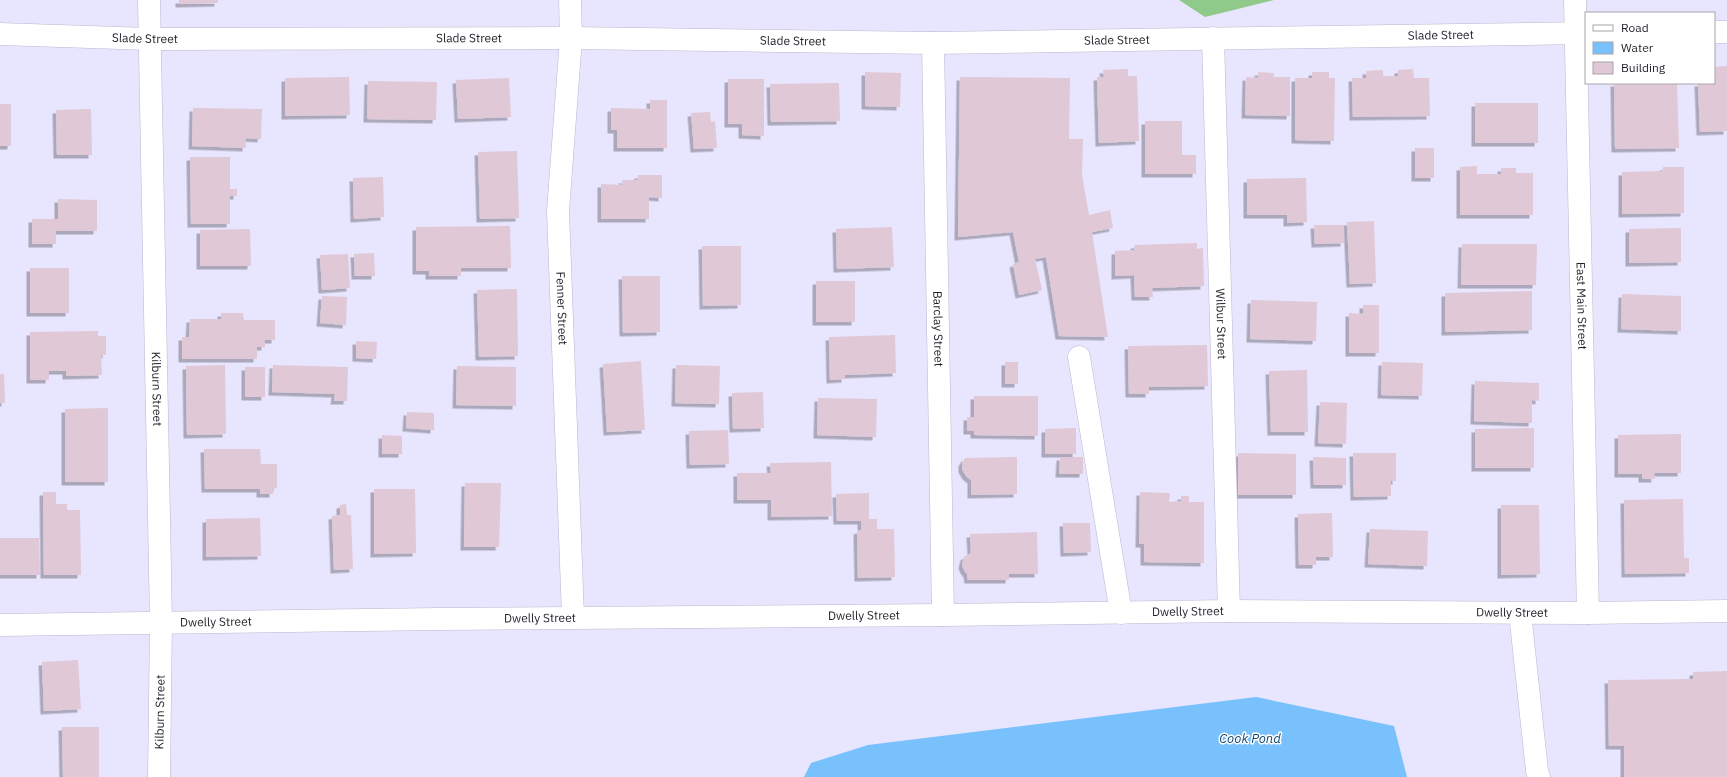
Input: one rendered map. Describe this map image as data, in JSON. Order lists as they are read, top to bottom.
{
  "streets": {
    "street": [
      "Slade Street",
      "East Main Street",
      "Fenner Street",
      "Wilbur Street",
      "Barclay Street",
      "Kilburn Street",
      "Dwelly Street"
    ]
  },
  "crossings": [
    ["Slade Street", "East Main Street"],
    ["Slade Street", "Fenner Street"],
    ["Slade Street", "Wilbur Street"],
    ["Slade Street", "Barclay Street"],
    ["Slade Street", "Kilburn Street"],
    ["East Main Street", "Dwelly Street"],
    ["Fenner Street", "Dwelly Street"],
    ["Wilbur Street", "Dwelly Street"],
    ["Barclay Street", "Dwelly Street"],
    ["Kilburn Street", "Dwelly Street"]
  ],
  "water": ["Cook Pond"],
  "legend": ["Road", "Water", "Building"]
}
